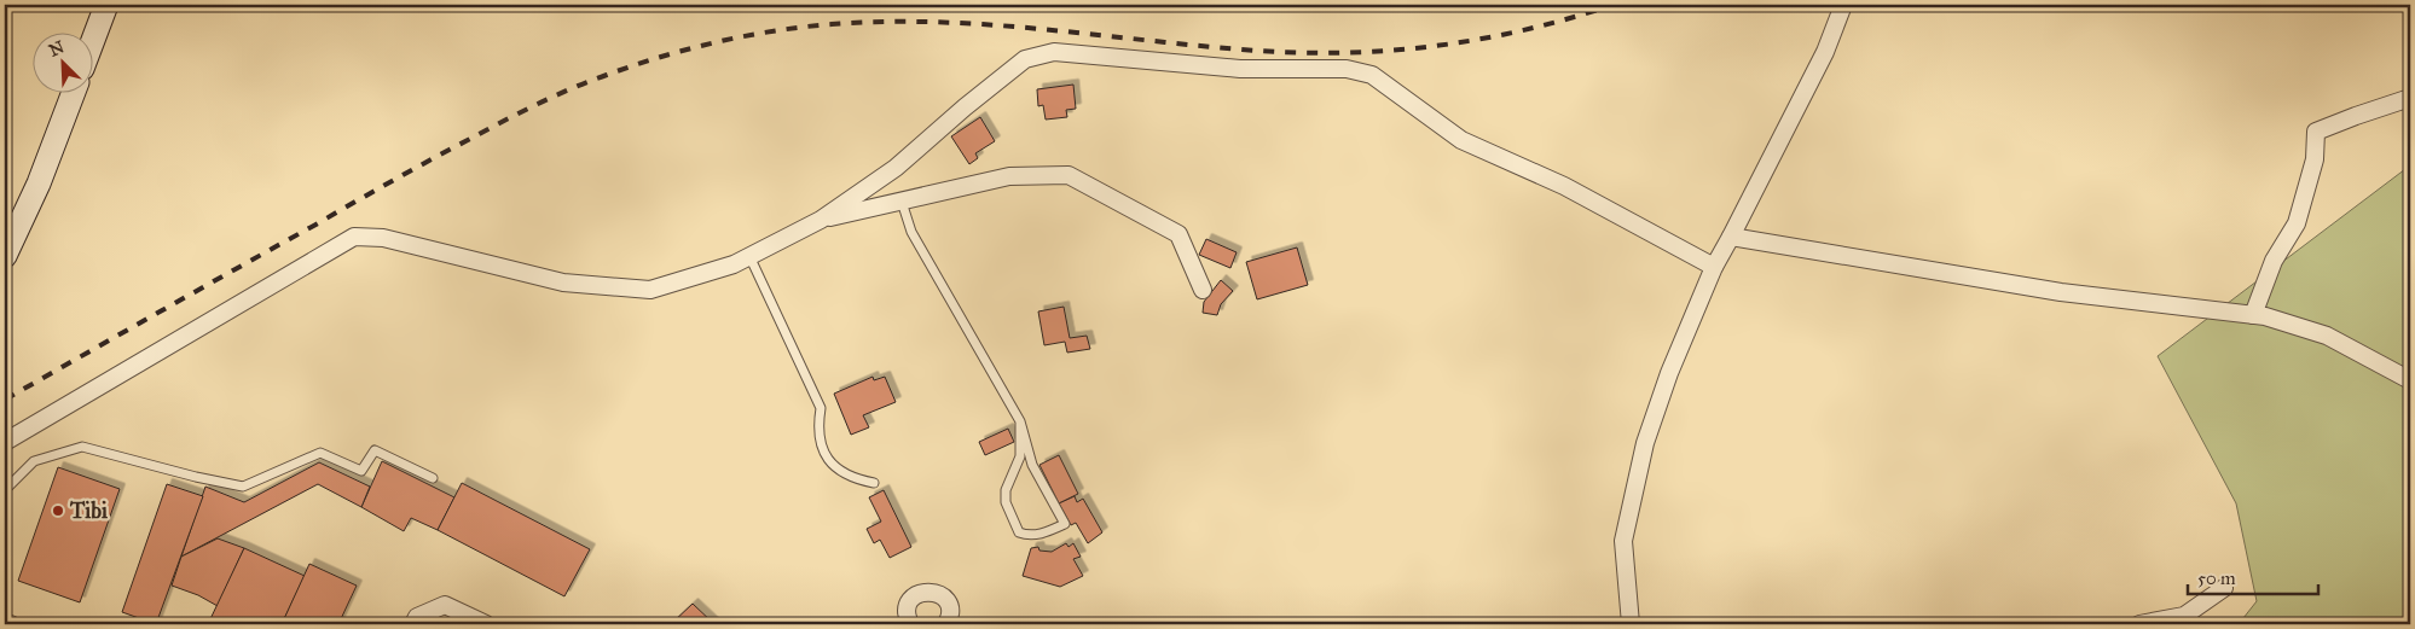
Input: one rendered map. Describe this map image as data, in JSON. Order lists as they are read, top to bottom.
{
  "places": ["Tibi"],
  "scale_bar": "50 m",
  "north": "top left"
}
